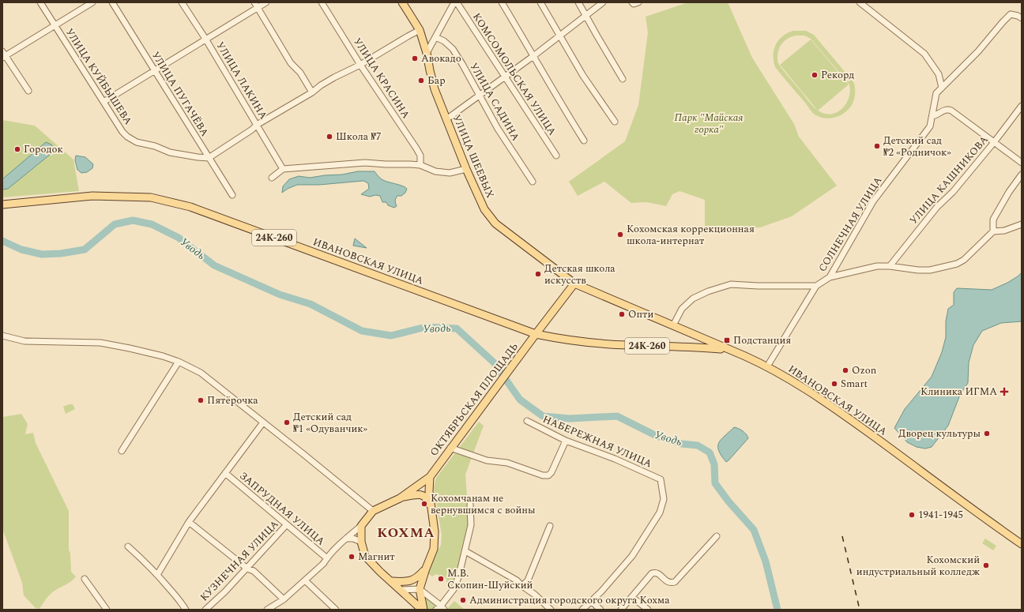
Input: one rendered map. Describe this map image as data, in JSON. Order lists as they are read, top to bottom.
{
  "streets": {
    "main road": [
      "УЛИЦА ШЕЕВЫХ",
      "24К-260",
      "ИВАНОВСКАЯ УЛИЦА",
      "ОКТЯБРЬСКАЯ ПЛОЩАДЬ"
    ],
    "street": [
      "КОМСОМОЛЬСКАЯ УЛИЦА",
      "УЛИЦА КУЙБЫШЕВА",
      "УЛИЦА КРАСИНА",
      "УЛИЦА ЛАКИНА",
      "УЛИЦА ПУГАЧЁВА",
      "УЛИЦА САДИНА",
      "УЛИЦА КАШНИКОВА",
      "СОЛНЕЧНАЯ УЛИЦА",
      "НАБЕРЕЖНАЯ УЛИЦА",
      "ЗАПРУДНАЯ УЛИЦА",
      "КУЗНЕЧНАЯ УЛИЦА"
    ]
  },
  "crossings": [
    ["УЛИЦА КУЙБЫШЕВА", "УЛИЦА ПУГАЧЁВА"],
    ["УЛИЦА ШЕЕВЫХ", "ИВАНОВСКАЯ УЛИЦА"],
    ["УЛИЦА ШЕЕВЫХ", "ОКТЯБРЬСКАЯ ПЛОЩАДЬ"],
    ["СОЛНЕЧНАЯ УЛИЦА", "ИВАНОВСКАЯ УЛИЦА"],
    ["ИВАНОВСКАЯ УЛИЦА", "ОКТЯБРЬСКАЯ ПЛОЩАДЬ"],
    ["ЗАПРУДНАЯ УЛИЦА", "КУЗНЕЧНАЯ УЛИЦА"]
  ],
  "districts": ["КОХМА"],
  "water": ["Уводь"],
  "parks": ["Парк \"Майская горка\""],
  "places": {
    "other": [
      "Авокадо",
      "Рекорд",
      "Бар",
      "Школа №7",
      "Детский сад №2 «Родничок»",
      "Городок",
      "Кохомская коррекционная школа-интернат",
      "Детская школа искусств",
      "Опти",
      "Ozon",
      "Smart",
      "Пятёрочка",
      "Детский сад №1 «Одуванчик»",
      "Дворец культуры",
      "Кохомчанам не вернувшимся с войны",
      "1941-1945",
      "Магнит",
      "Кохомский индустриальный колледж",
      "М.В. Скопин-Шуйский",
      "Администрация городского округа Кохма"
    ],
    "transit": ["Подстанция"],
    "health": ["Клиника ИГМА"]
  }
}
